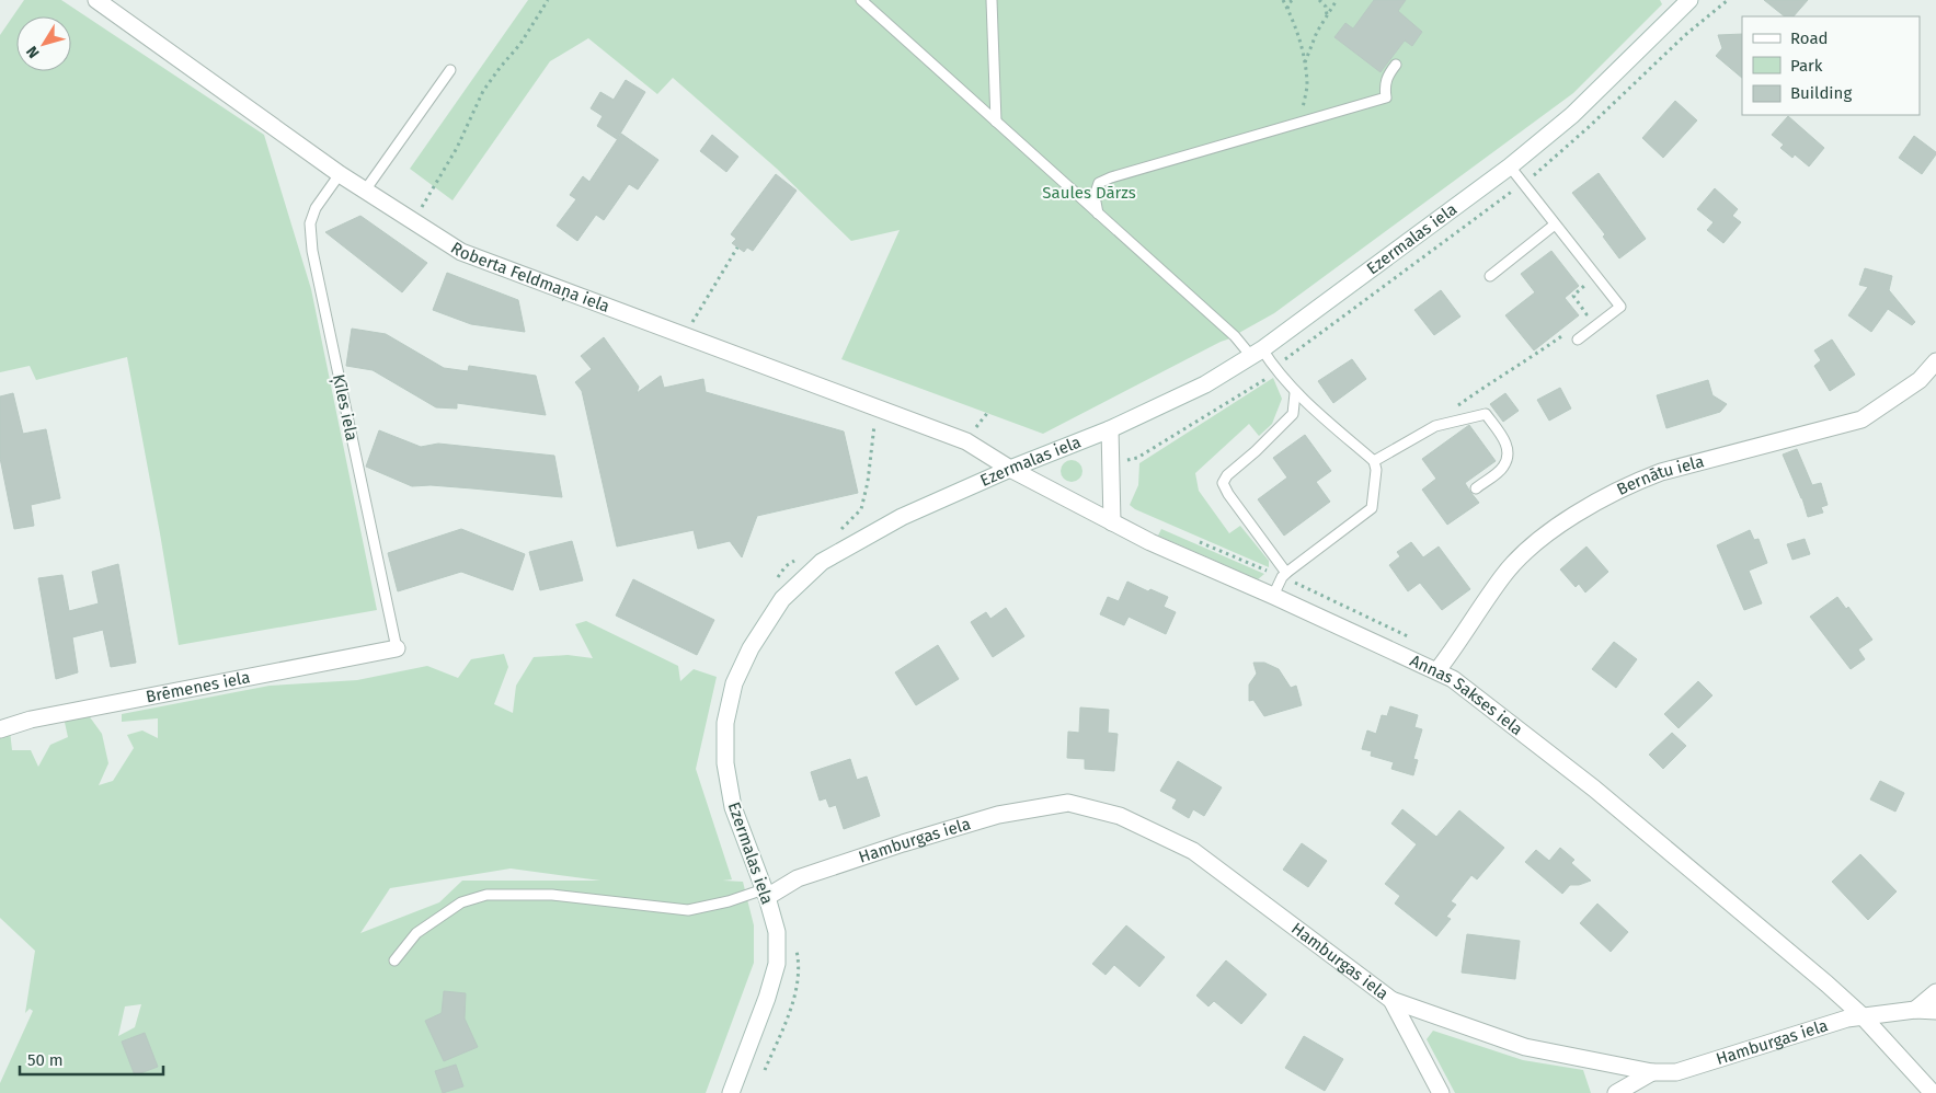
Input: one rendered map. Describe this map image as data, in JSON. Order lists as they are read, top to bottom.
{
  "streets": {
    "street": [
      "Ezermalas iela",
      "Roberta Feldmaņa iela",
      "Bernātu iela",
      "Brēmenes iela",
      "Annas Sakses iela",
      "Hamburgas iela"
    ],
    "lane": ["Ķīles iela"]
  },
  "crossings": [
    ["Ezermalas iela", "Roberta Feldmaņa iela"],
    ["Ezermalas iela", "Annas Sakses iela"],
    ["Ezermalas iela", "Hamburgas iela"],
    ["Roberta Feldmaņa iela", "Ķīles iela"],
    ["Roberta Feldmaņa iela", "Annas Sakses iela"],
    ["Ķīles iela", "Brēmenes iela"],
    ["Bernātu iela", "Annas Sakses iela"],
    ["Annas Sakses iela", "Hamburgas iela"]
  ],
  "parks": ["Saules Dārzs"],
  "legend": ["Road", "Park", "Building"],
  "scale_bar": "50 m",
  "north": "bottom left"
}
